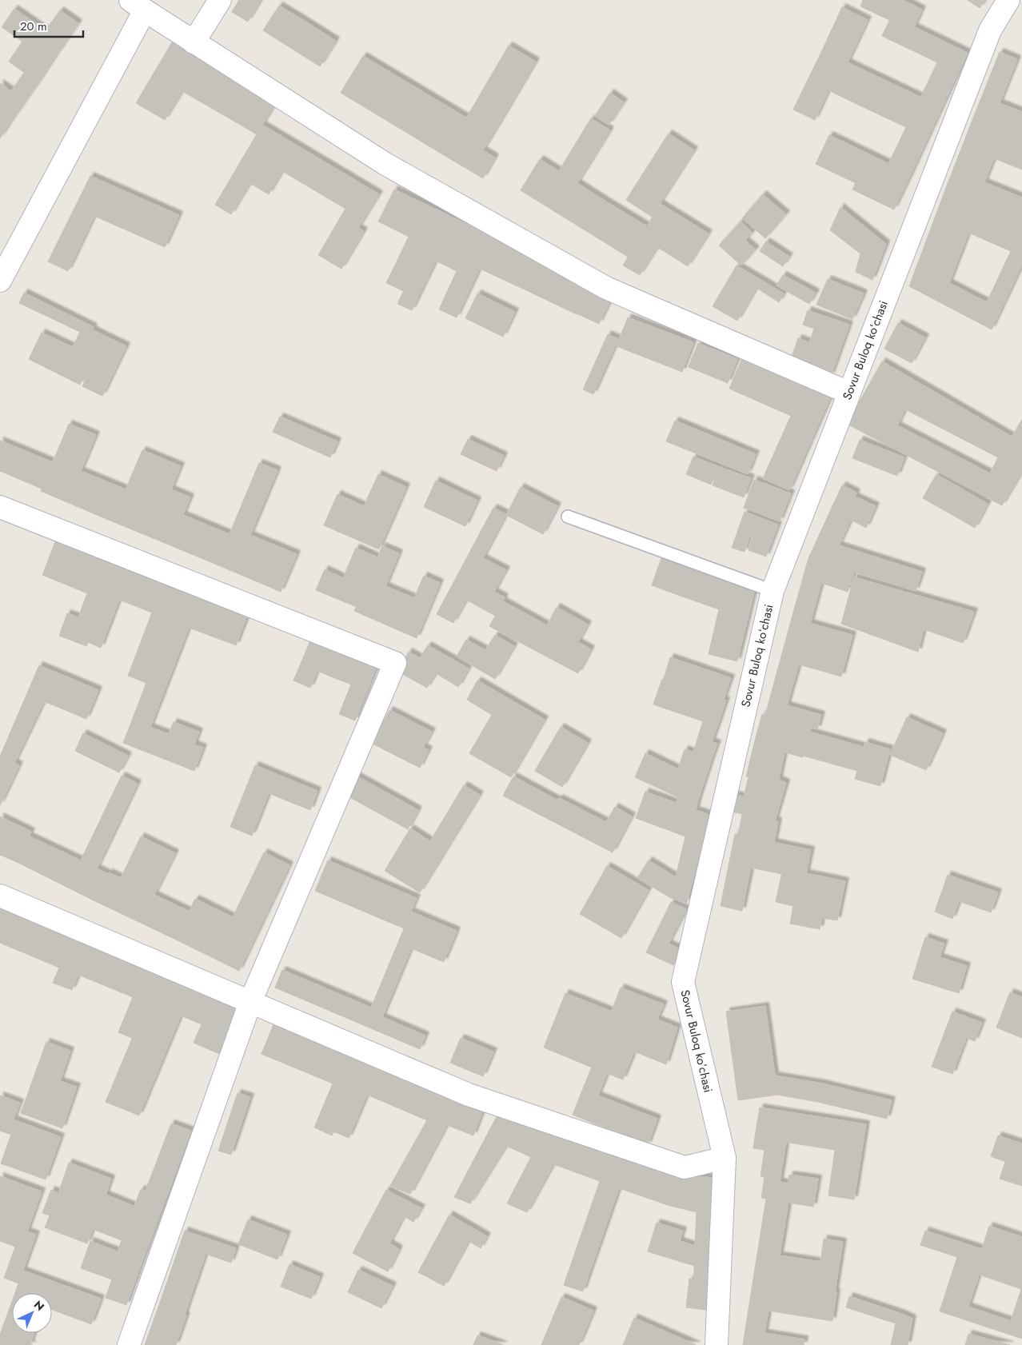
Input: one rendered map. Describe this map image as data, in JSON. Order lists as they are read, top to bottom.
{
  "streets": {
    "street": ["Sovur Buloq koʻchasi"]
  },
  "scale_bar": "20 m",
  "north": "top right"
}
